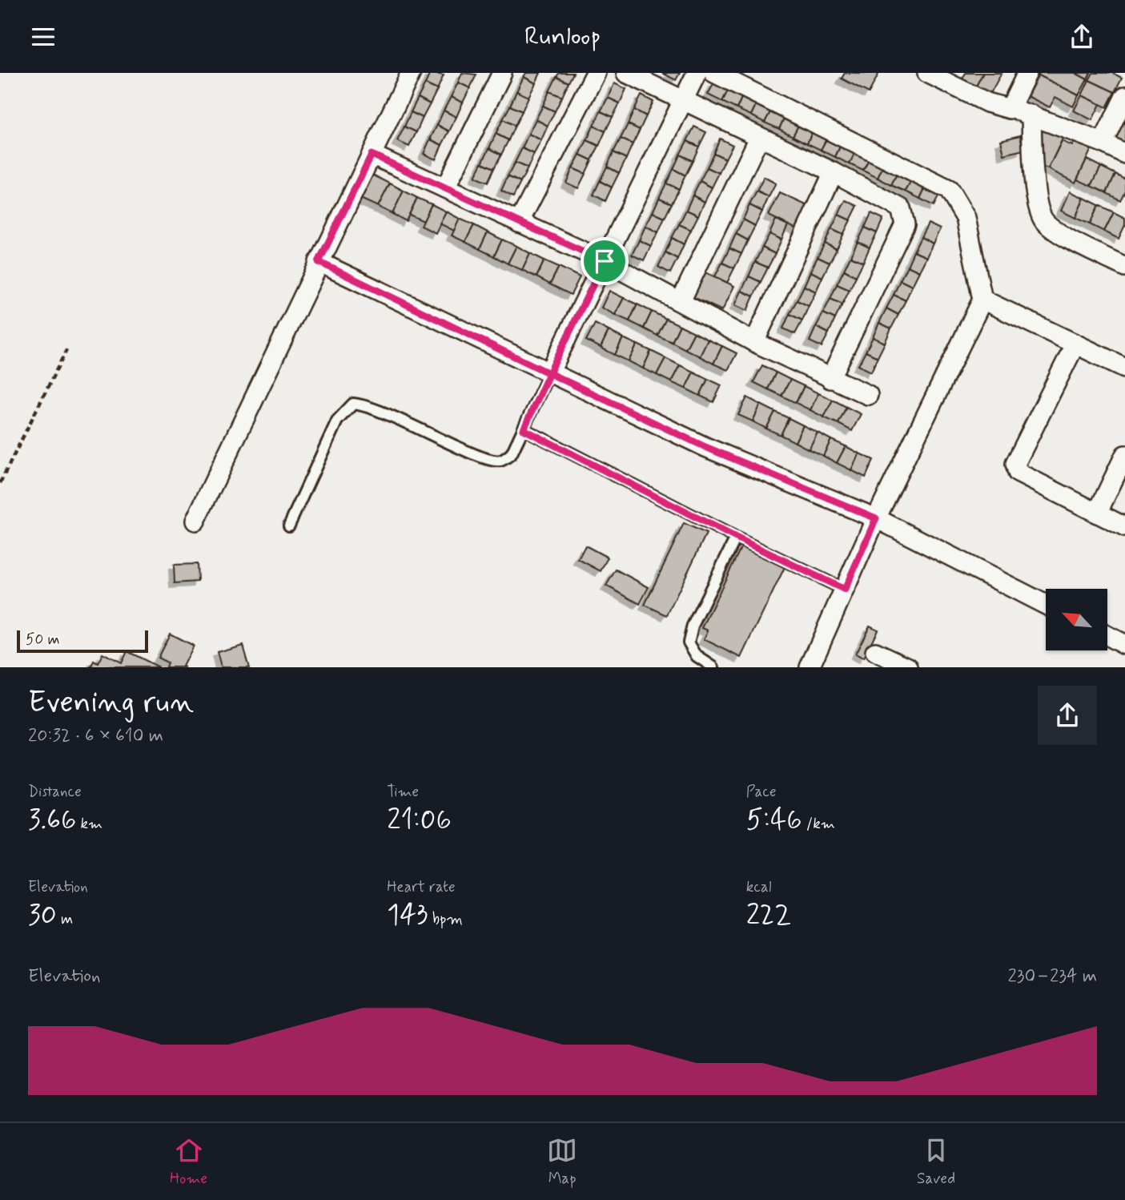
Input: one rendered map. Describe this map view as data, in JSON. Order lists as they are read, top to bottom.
{
  "scale_bar": "50 m",
  "north": "top left",
  "page": {
    "header": "Runloop",
    "scale": "50 m",
    "heading": ["Evening run", "20:32 · 6 × 610 m"],
    "stats": [
      ["Distance", "3.66 km"],
      ["Time", "21:06"],
      ["Pace", "5:46 /km"],
      ["Elevation", "30 m"],
      ["Heart rate", "143 bpm"],
      ["kcal", "222"]
    ],
    "chart": ["Elevation", "230–234 m"],
    "tabs": ["Home", "Map", "Saved"]
  }
}
